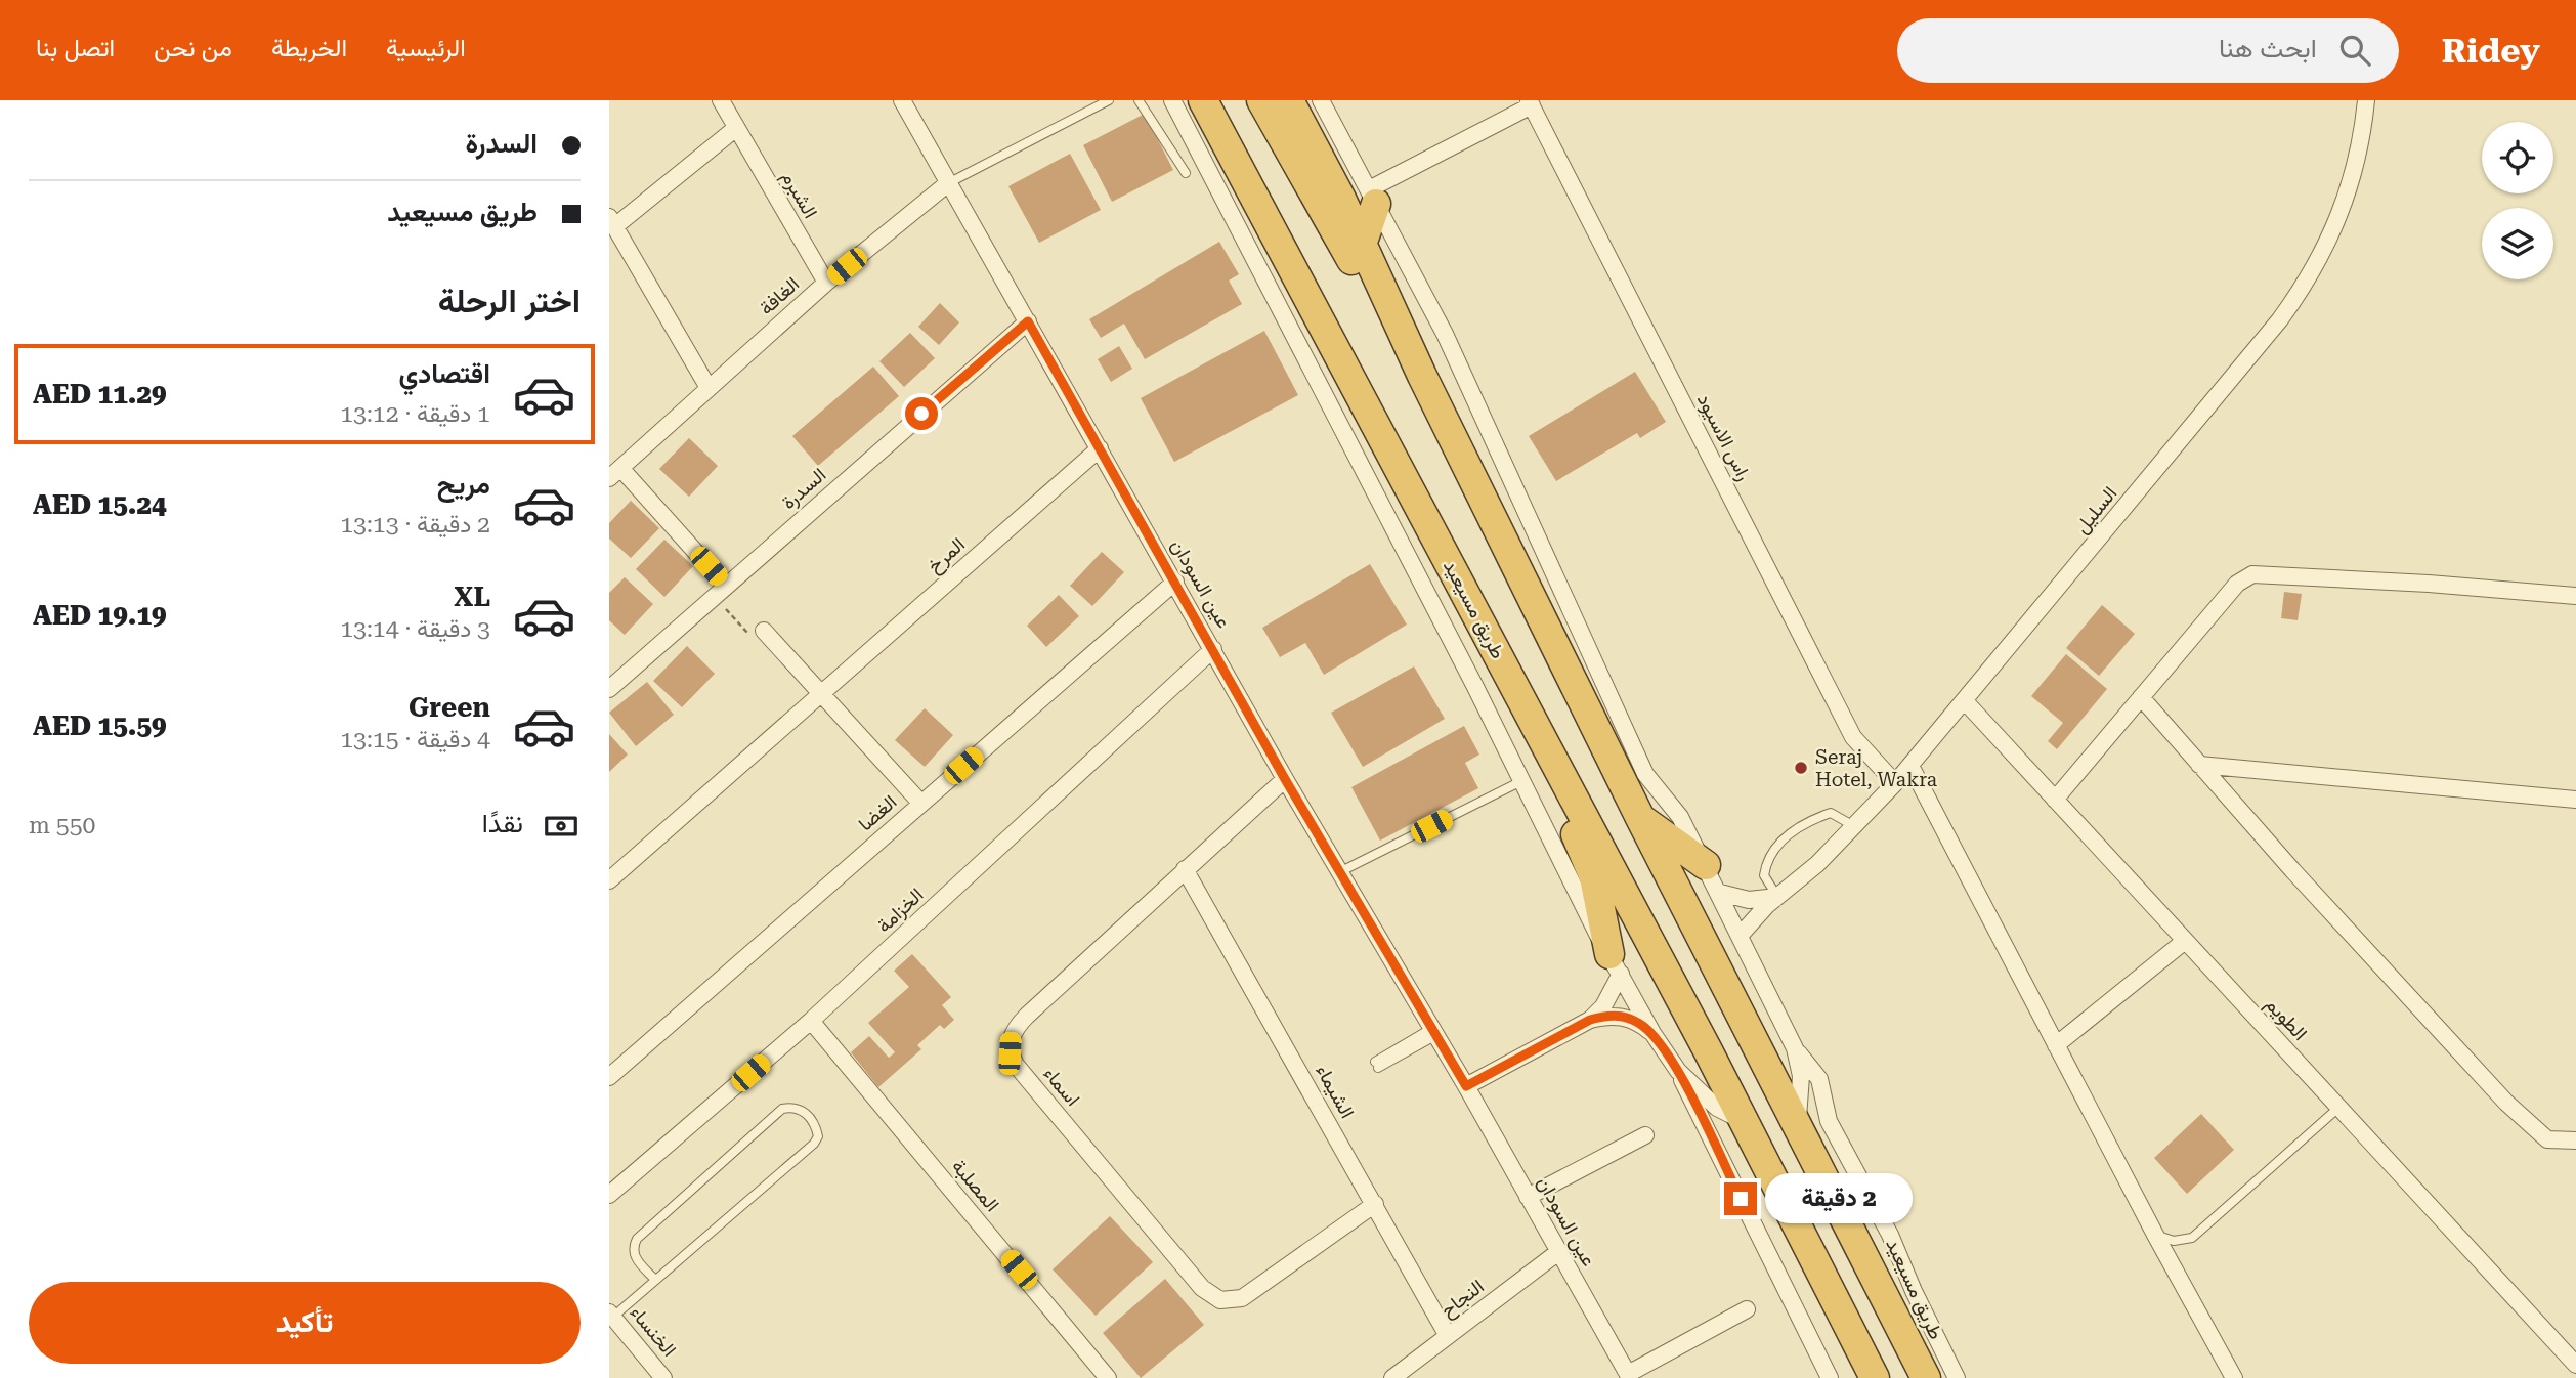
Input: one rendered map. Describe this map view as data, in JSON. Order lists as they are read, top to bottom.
{
  "streets": {
    "highway": ["طريق مسيعيد"],
    "street": [
      "الشبرم",
      "الغافة",
      "راس الاسيود",
      "السدرة",
      "السليل",
      "المرخ",
      "عين السودان",
      "الغضا",
      "الخزامة",
      "الطويم",
      "اسماء",
      "الشيماء",
      "المصلبة",
      "النجاح",
      "الخنساء"
    ]
  },
  "crossings": [
    ["الشبرم", "الغافة"],
    ["الغافة", "عين السودان"],
    ["راس الاسيود", "السليل"],
    ["السدرة", "عين السودان"],
    ["السليل", "طريق مسيعيد"],
    ["السليل", "الطويم"],
    ["المرخ", "عين السودان"],
    ["عين السودان", "الغضا"],
    ["عين السودان", "الخزامة"],
    ["عين السودان", "اسماء"],
    ["عين السودان", "النجاح"],
    ["الخزامة", "المصلبة"],
    ["اسماء", "الشيماء"],
    ["الشيماء", "النجاح"]
  ],
  "places": ["Seraj Hotel, Wakra"],
  "page": {
    "header": "Ridey",
    "search": "ابحث هنا",
    "nav": [
      "الرئيسية",
      "الخريطة",
      "من نحن",
      "اتصل بنا"
    ],
    "banner": ["السدرة", "طريق مسيعيد"],
    "heading": "اختر الرحلة",
    "list": [
      {
        "name": "اقتصادي",
        "note": "1 دقيقة · 13:12",
        "value": "AED 11.29"
      },
      {
        "name": "مريح",
        "note": "2 دقيقة · 13:13",
        "value": "AED 15.24"
      },
      {
        "name": "XL",
        "note": "3 دقيقة · 13:14",
        "value": "AED 19.19"
      },
      {
        "name": "Green",
        "note": "4 دقيقة · 13:15",
        "value": "AED 15.59"
      }
    ],
    "pay": ["نقدًا", "550 m"],
    "bubble": "2 دقيقة",
    "buttons": "تأكيد"
  }
}
